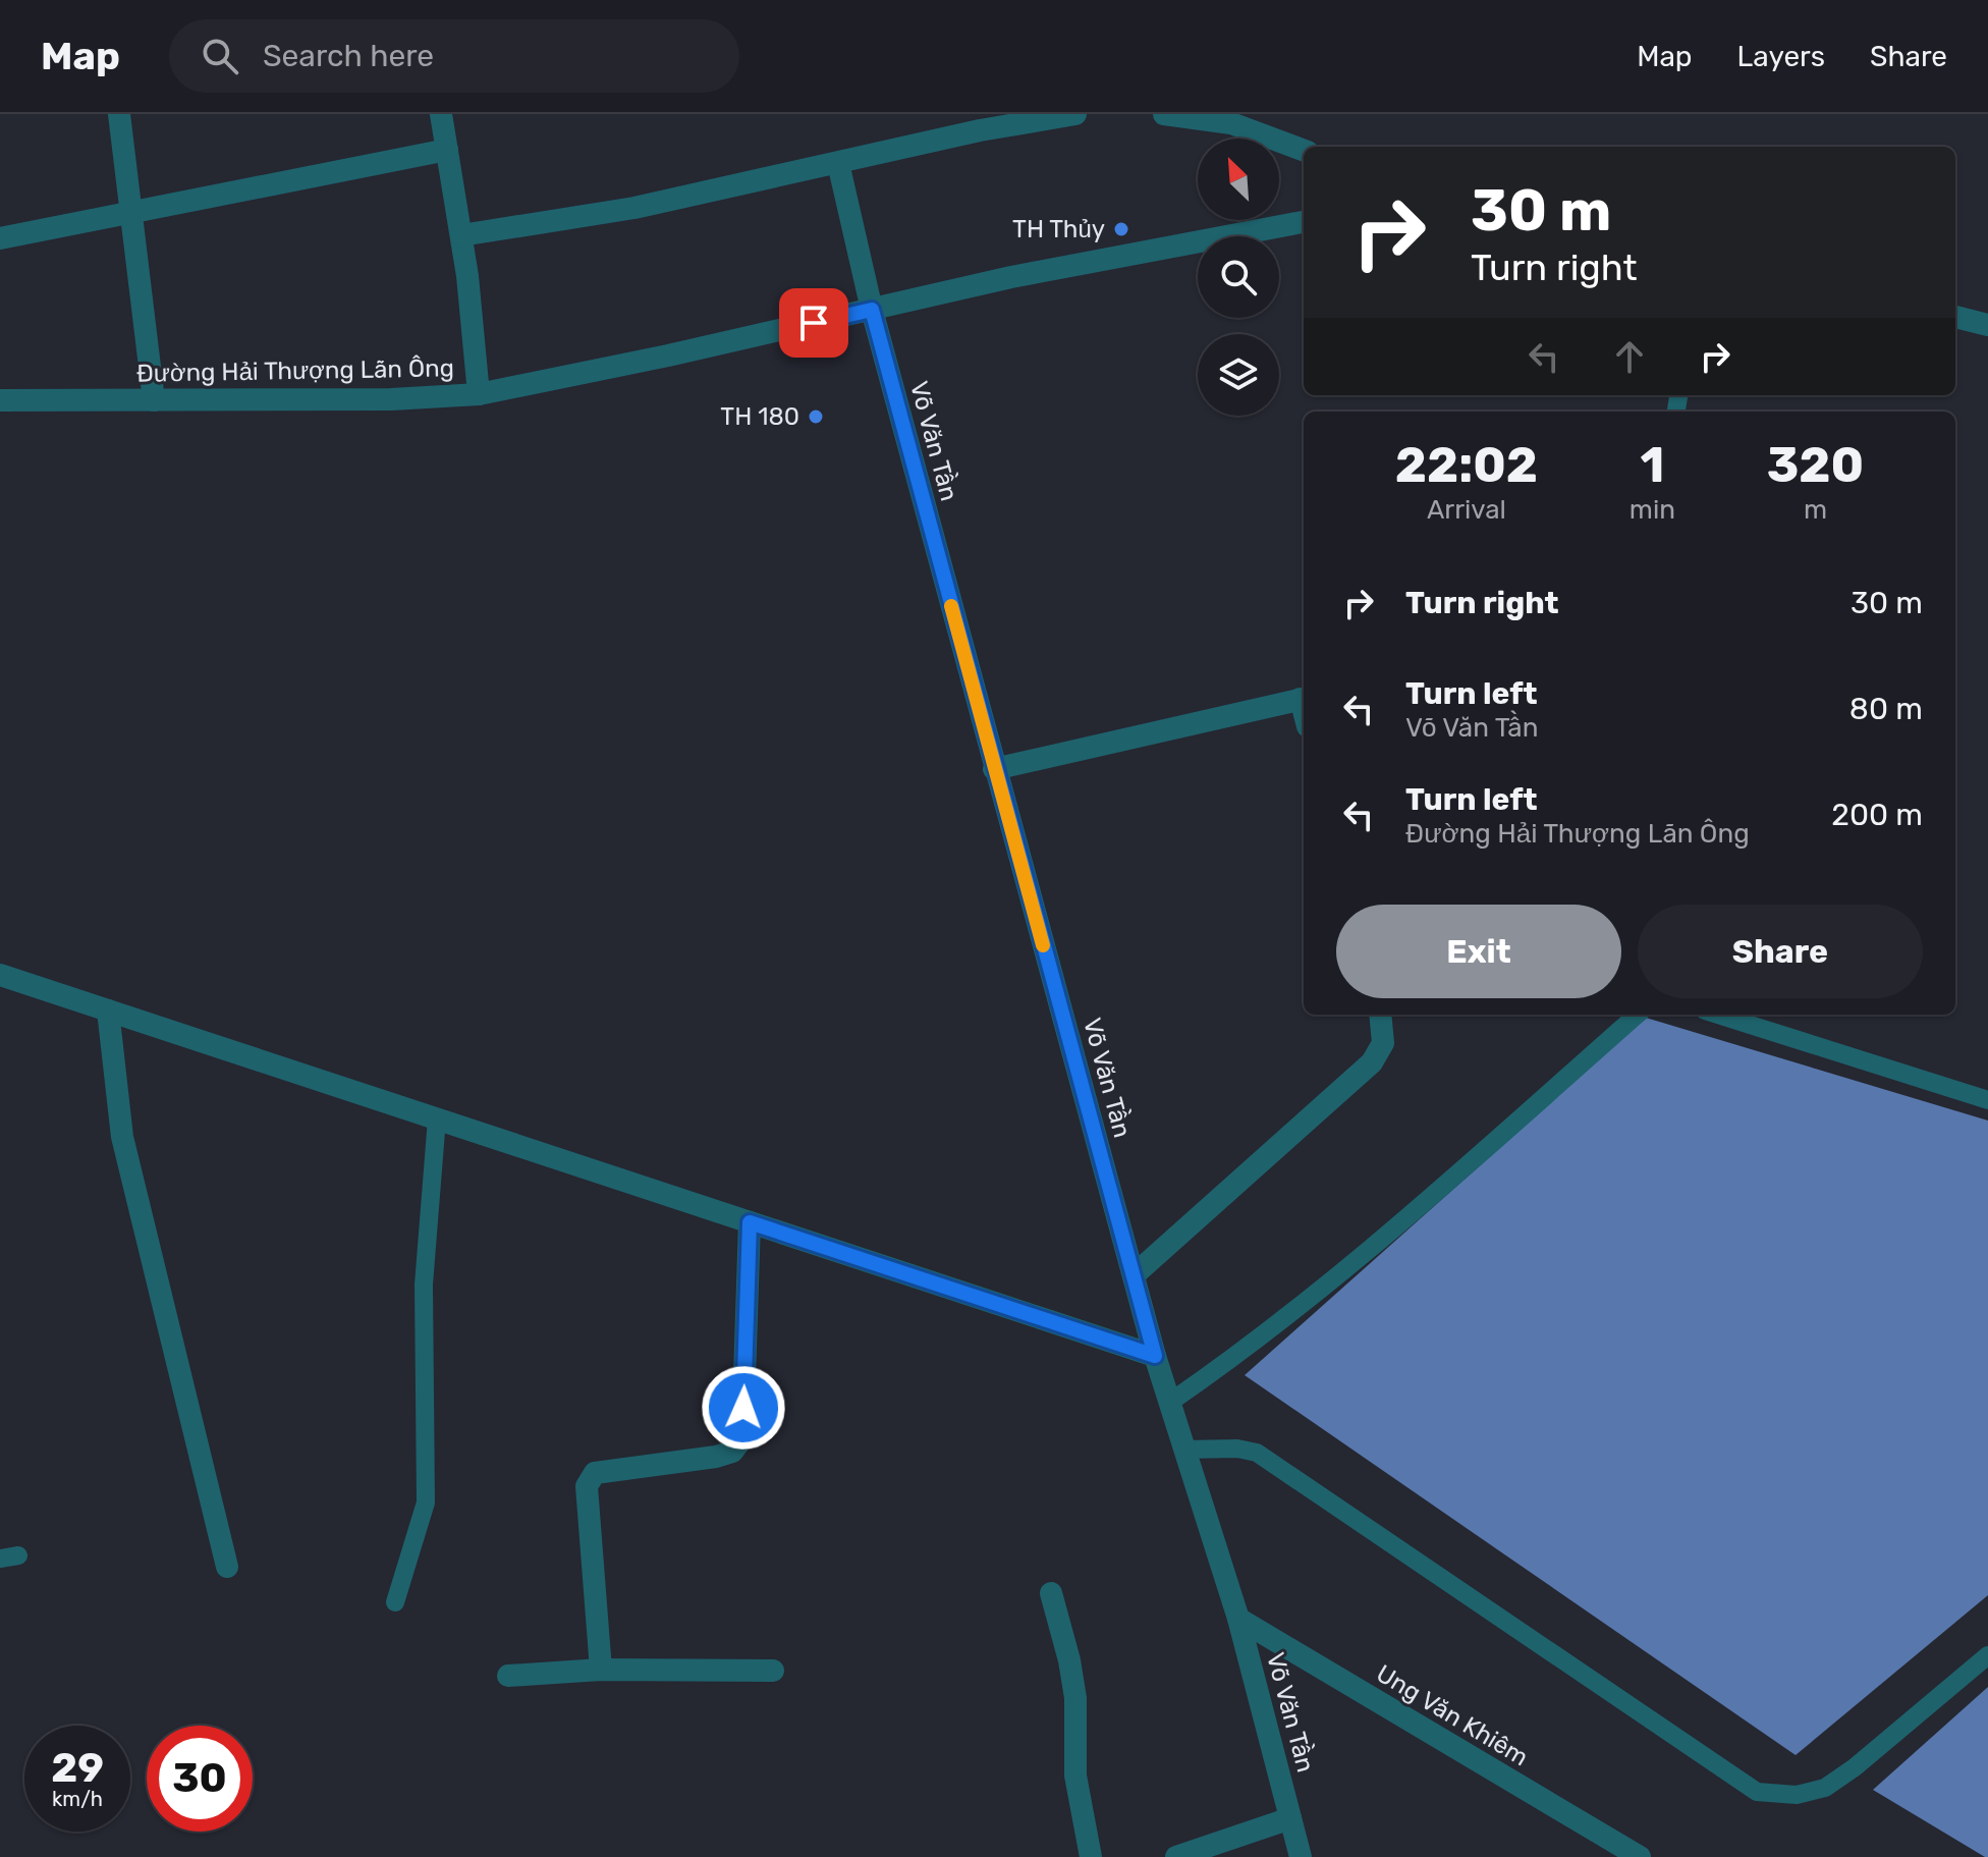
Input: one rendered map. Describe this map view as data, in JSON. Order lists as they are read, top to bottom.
{
  "streets": {
    "street": ["Đường Hải Thượng Lãn Ông", "Võ Văn Tần", "Ung Văn Khiêm"]
  },
  "crossings": [
    ["Đường Hải Thượng Lãn Ông", "Võ Văn Tần"],
    ["Võ Văn Tần", "Ung Văn Khiêm"]
  ],
  "places": ["TH Thủy", "TH 180"],
  "north": "top left",
  "page": {
    "header": "Map",
    "search": "Search here",
    "nav": ["Map", "Layers", "Share"],
    "turn": ["30 m", "Turn right"],
    "eta": [
      "22:02",
      "Arrival",
      "1",
      "min",
      "320",
      "m"
    ],
    "list": [
      {
        "name": "Turn right",
        "value": "30 m"
      },
      {
        "name": "Turn left",
        "note": "Võ Văn Tần",
        "value": "80 m"
      },
      {
        "name": "Turn left",
        "note": "Đường Hải Thượng Lãn Ông",
        "value": "200 m"
      }
    ],
    "buttons": ["Exit", "Share"],
    "speed": "29 km/h",
    "limit": "30"
  }
}
